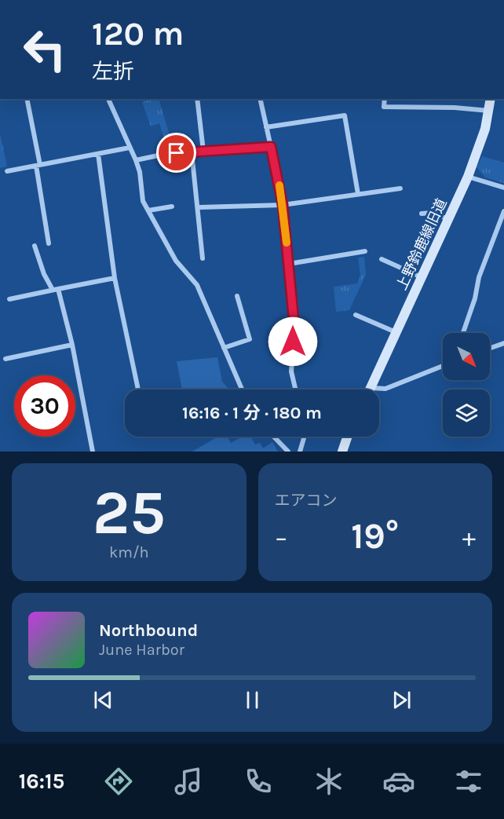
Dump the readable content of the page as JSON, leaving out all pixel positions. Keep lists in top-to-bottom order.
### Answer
{
  "streets": {
    "street": ["上野鈴鹿線旧道"]
  },
  "north": "bottom right",
  "page": {
    "turn": ["120 m", "左折"],
    "limit": "30",
    "trip": "16:16 · 1 分 · 180 m",
    "tile": [
      ["25", "km/h"],
      "エアコン"
    ],
    "heat": ["−", "19°", "+"],
    "song": ["Northbound", "June Harbor"],
    "tabs": "16:15"
  }
}
